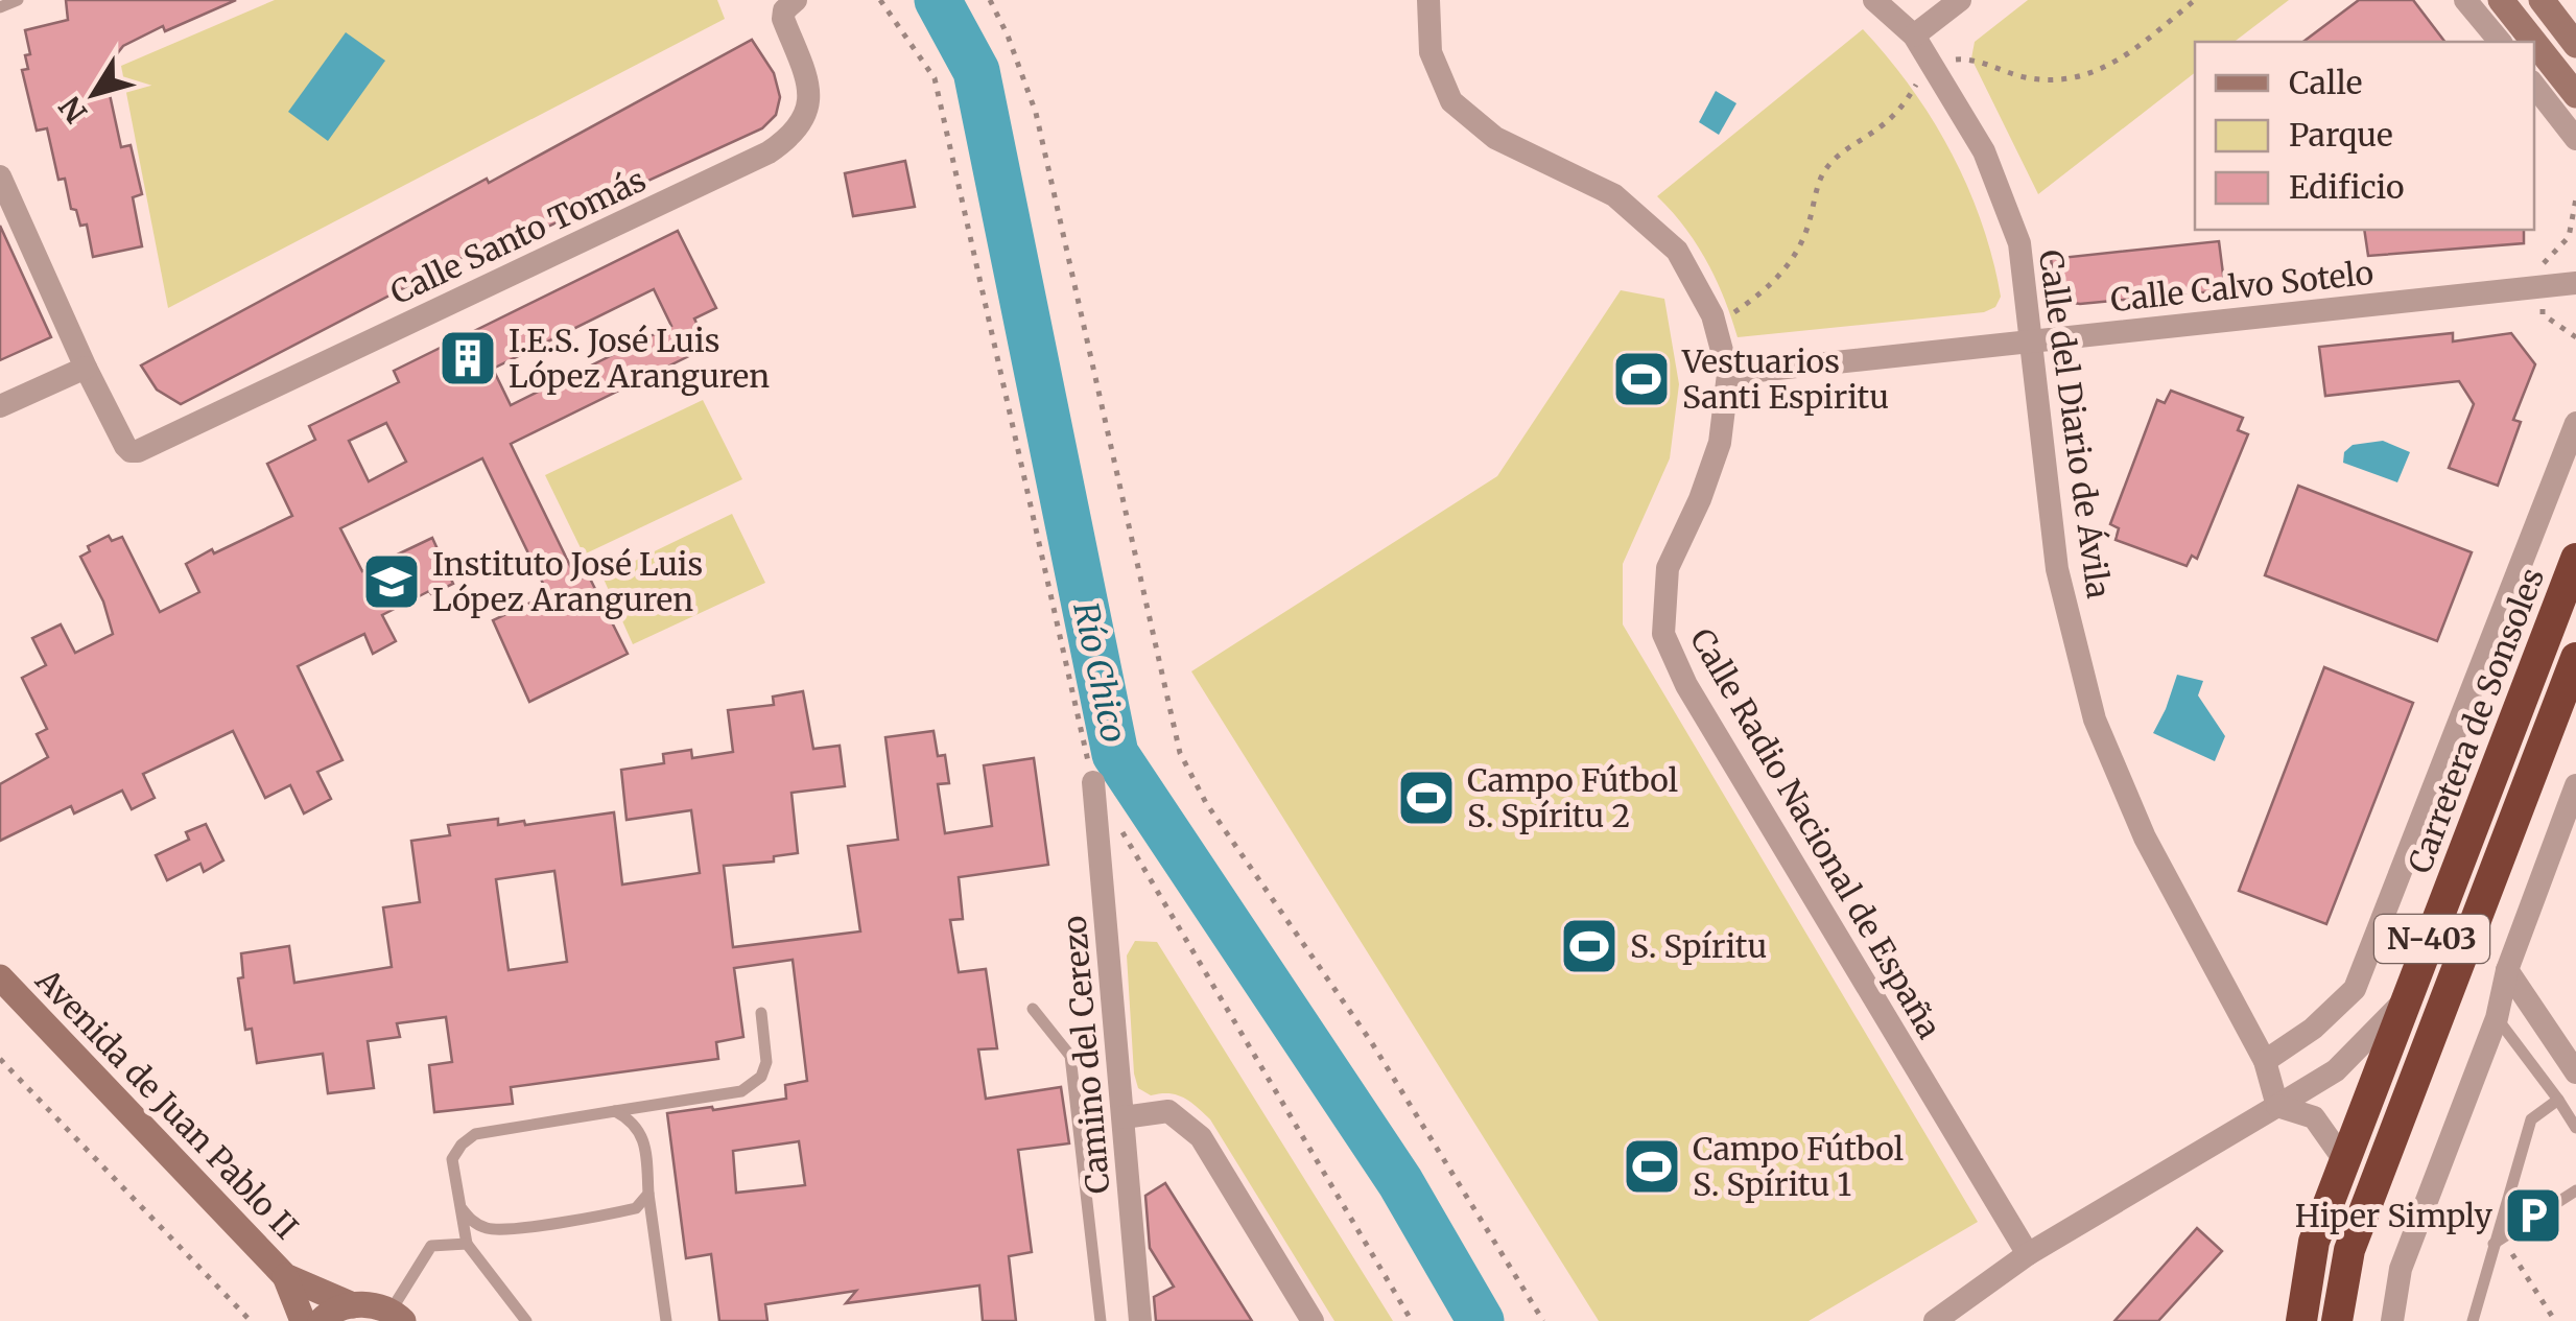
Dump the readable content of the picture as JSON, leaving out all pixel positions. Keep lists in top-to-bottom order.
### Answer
{
  "streets": {
    "highway": ["Carretera de Sonsoles", "N-403"],
    "main road": ["Avenida de Juan Pablo II"],
    "street": [
      "Calle Santo Tomás",
      "Calle Calvo Sotelo",
      "Calle del Diario de Ávila",
      "Calle Radio Nacional de España",
      "Camino del Cerezo"
    ]
  },
  "crossings": [
    ["Calle Calvo Sotelo", "Calle del Diario de Ávila"],
    ["Calle Calvo Sotelo", "Calle Radio Nacional de España"],
    ["Calle del Diario de Ávila", "Carretera de Sonsoles"]
  ],
  "water": ["Río Chico"],
  "places": {
    "building": ["I.E.S. José Luis López Aranguren"],
    "sports": [
      "Vestuarios Santi Espiritu",
      "Campo Fútbol S. Spíritu 2",
      "S. Spíritu",
      "Campo Fútbol S. Spíritu 1"
    ],
    "school or university": ["Instituto José Luis López Aranguren"],
    "parking": ["Hiper Simply"]
  },
  "legend": ["Calle", "Parque", "Edificio"],
  "north": "bottom left"
}
